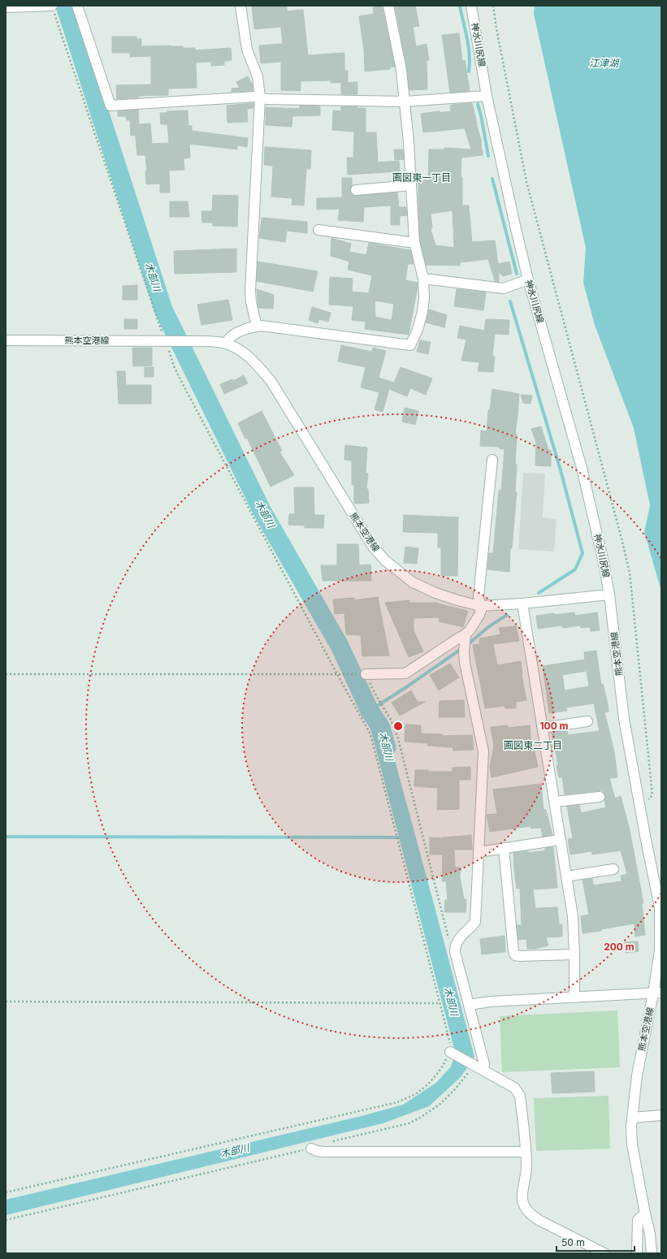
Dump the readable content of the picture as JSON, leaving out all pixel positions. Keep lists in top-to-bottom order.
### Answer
{
  "streets": {
    "street": ["神水川尻線", "熊本空港線"]
  },
  "crossings": [
    ["神水川尻線", "熊本空港線"]
  ],
  "districts": ["画図東一丁目", "画図東二丁目"],
  "water": ["江津湖", "木部川"],
  "scale_bar": "50 m",
  "rings": ["100 m", "200 m"]
}
